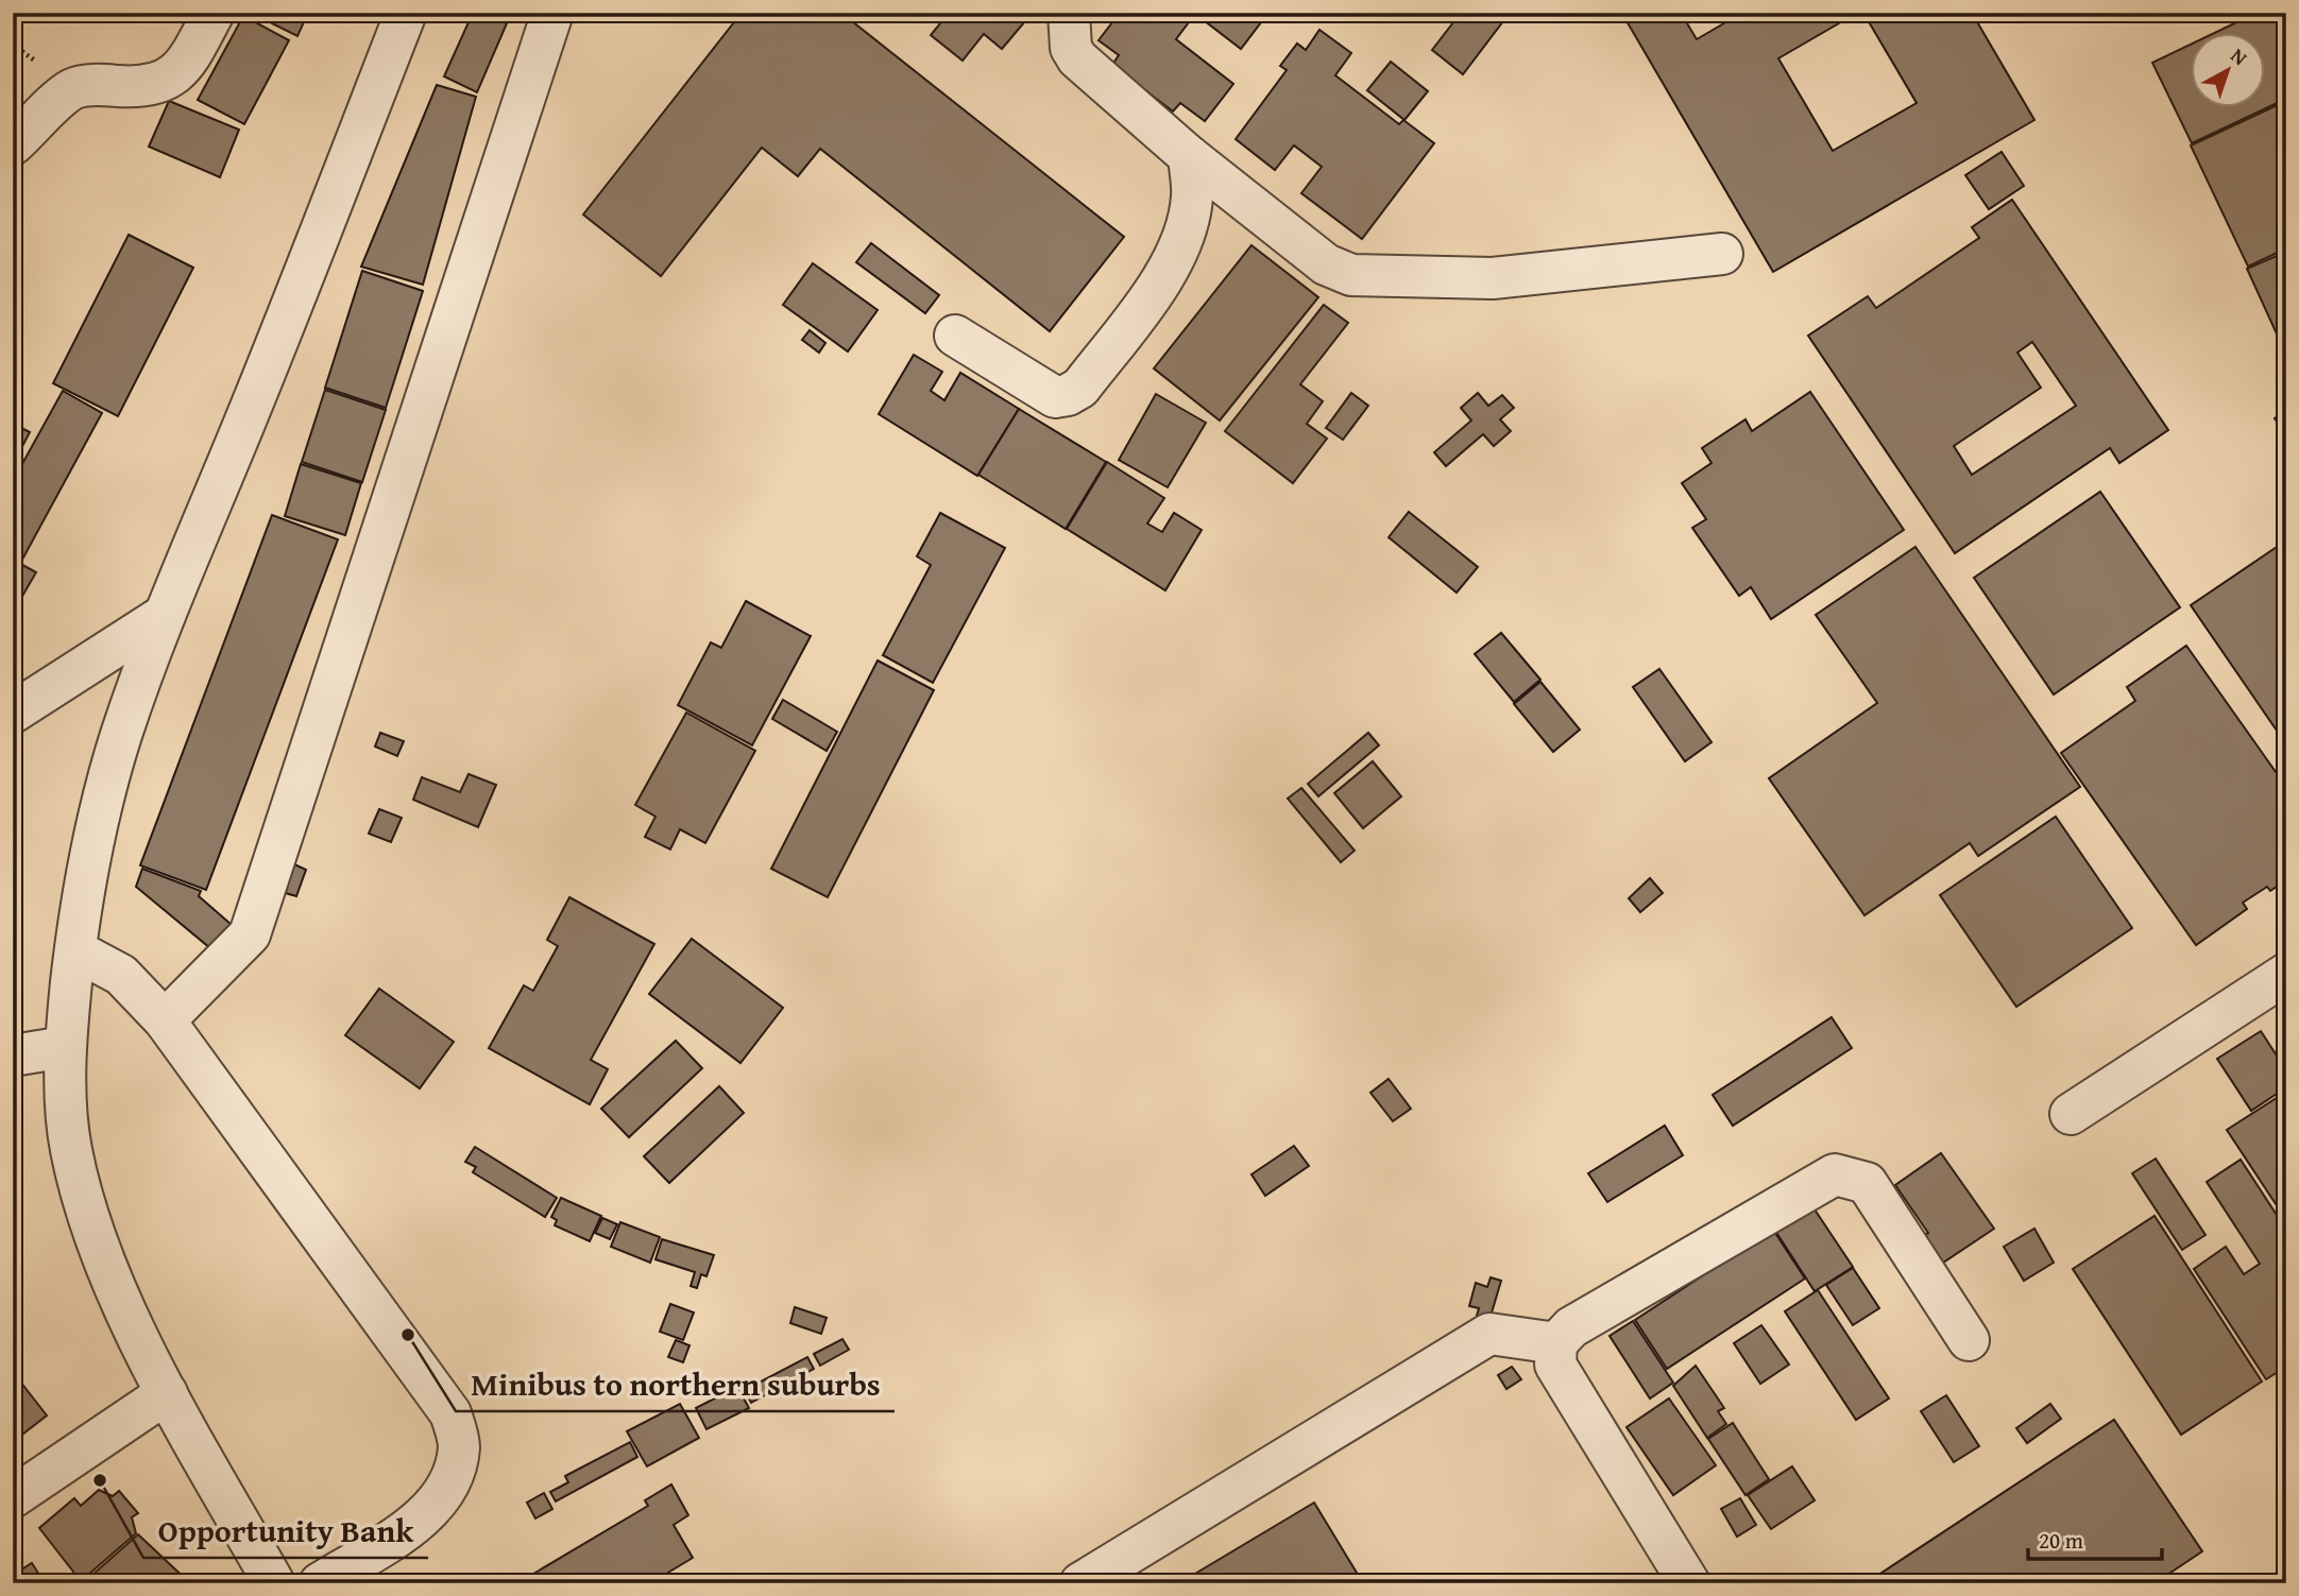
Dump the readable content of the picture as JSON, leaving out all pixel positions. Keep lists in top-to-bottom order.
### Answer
{
  "places": ["Minibus to northern suburbs", "Opportunity Bank"],
  "scale_bar": "20 m",
  "north": "top right"
}
